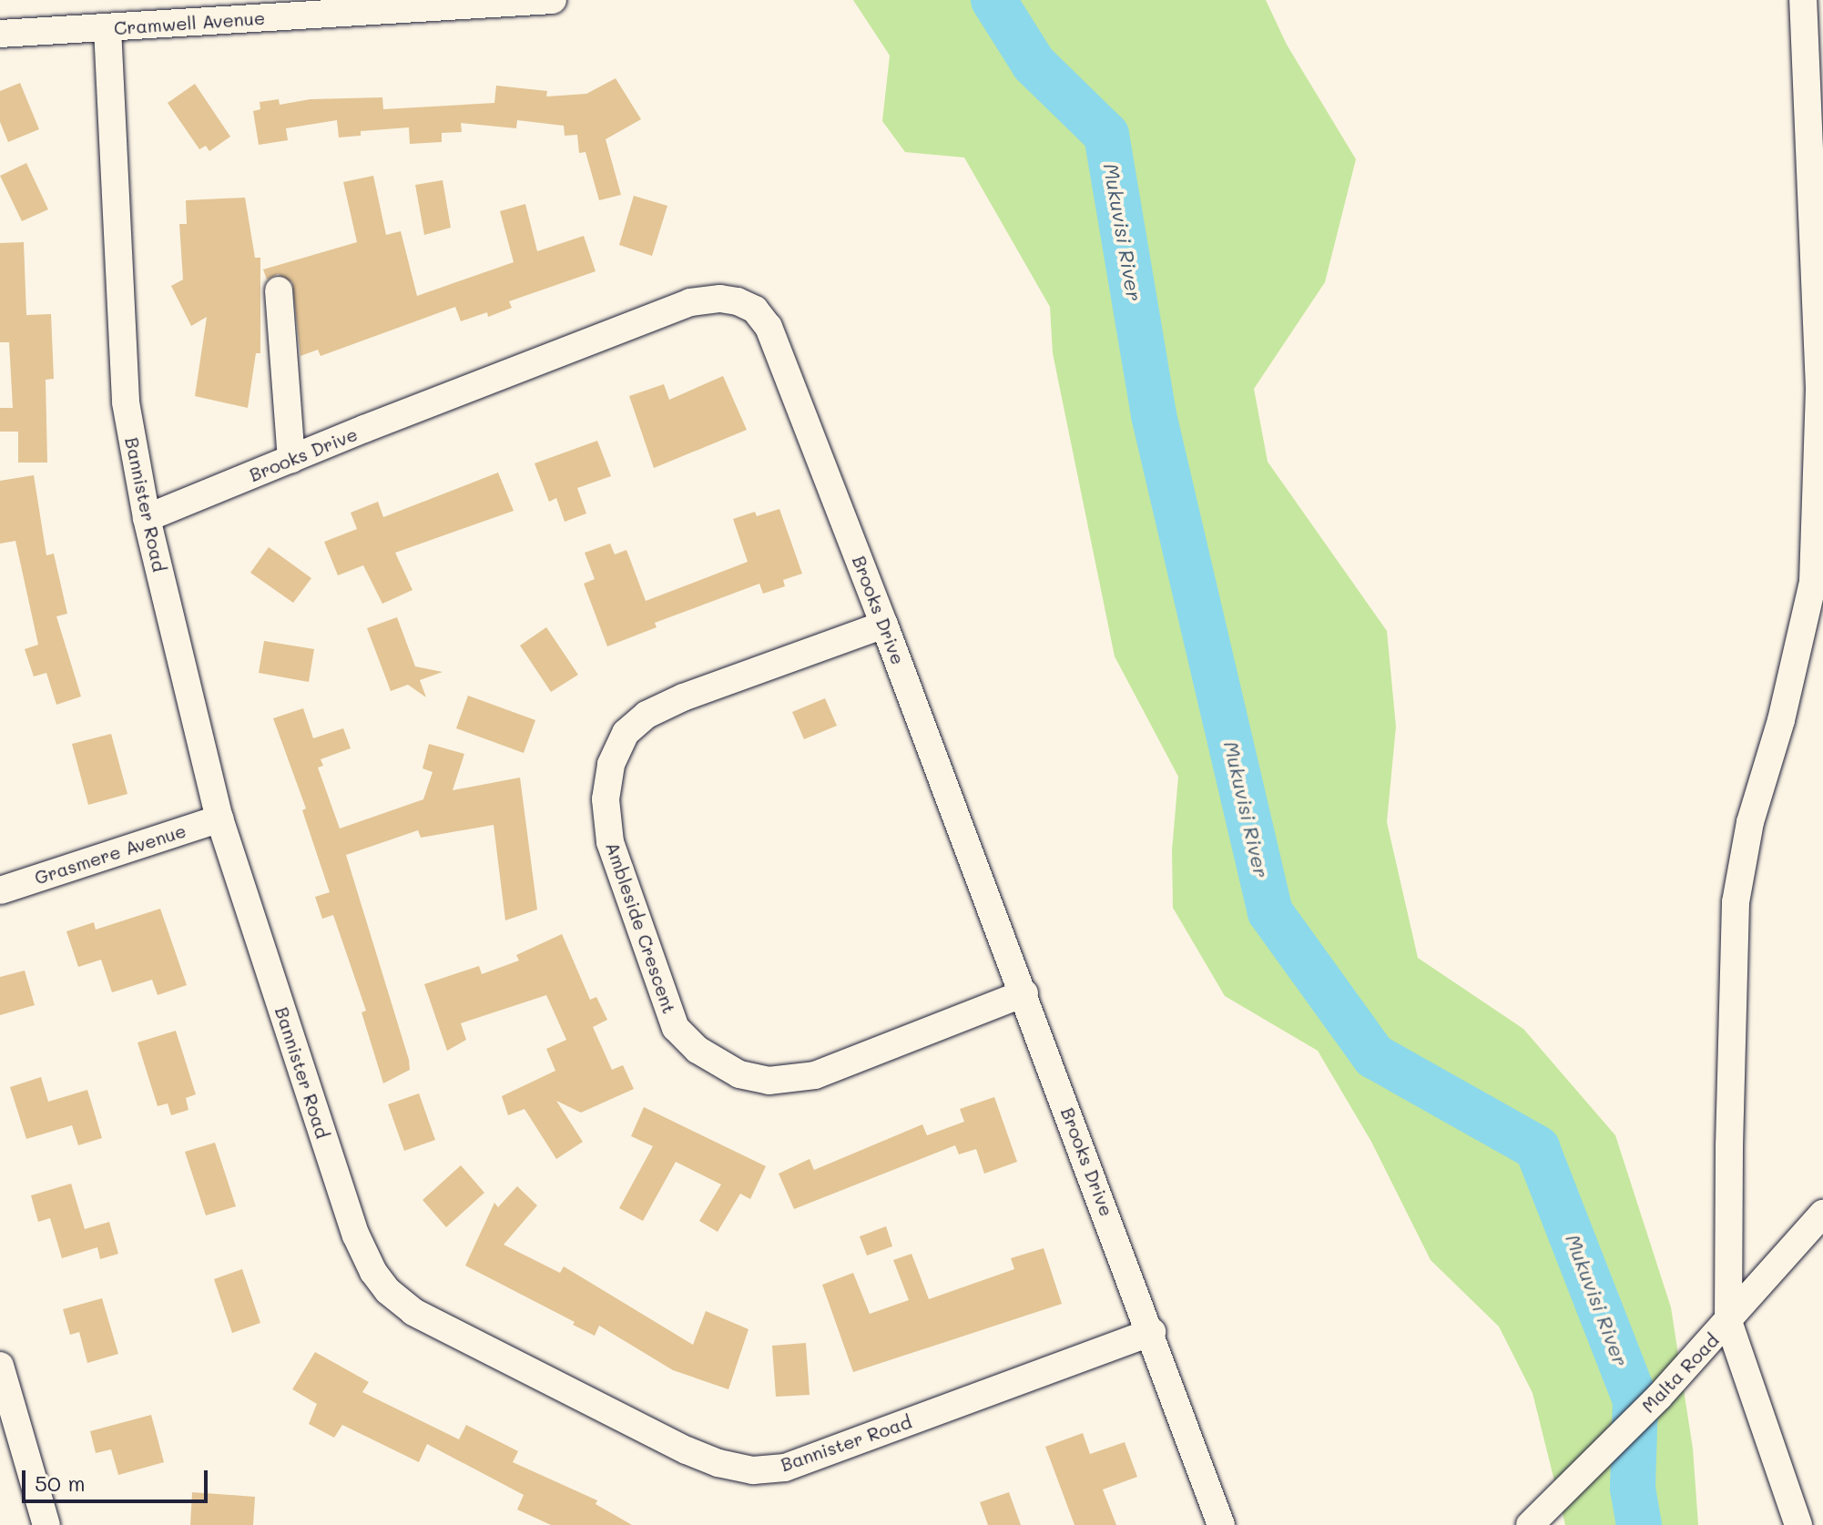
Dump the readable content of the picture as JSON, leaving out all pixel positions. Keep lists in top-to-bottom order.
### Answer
{
  "streets": {
    "street": [
      "Cramwell Avenue",
      "Brooks Drive",
      "Bannister Road",
      "Grasmere Avenue",
      "Ambleside Crescent",
      "Malta Road"
    ]
  },
  "crossings": [
    ["Cramwell Avenue", "Bannister Road"],
    ["Brooks Drive", "Bannister Road"],
    ["Brooks Drive", "Ambleside Crescent"],
    ["Bannister Road", "Grasmere Avenue"]
  ],
  "water": ["Mukuvisi River"],
  "scale_bar": "50 m"
}
